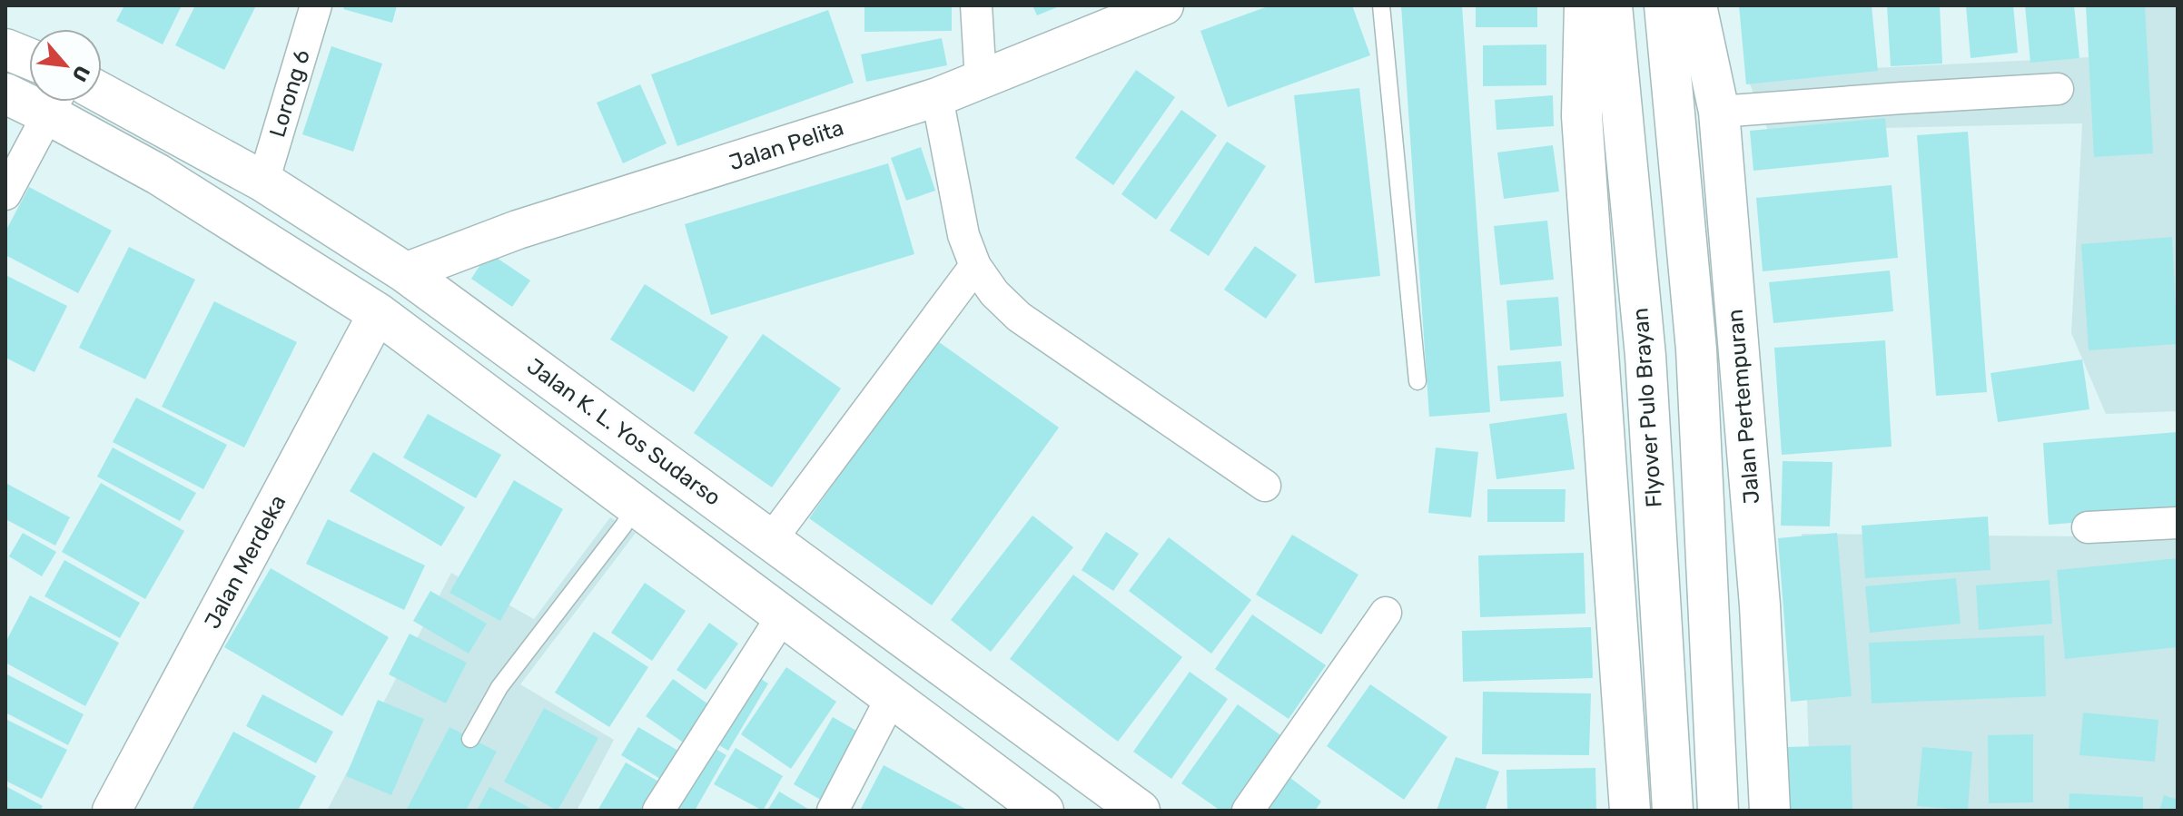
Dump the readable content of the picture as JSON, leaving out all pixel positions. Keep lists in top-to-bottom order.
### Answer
{
  "streets": {
    "main road": ["Jalan Pertempuran", "Flyover Pulo Brayan", "Jalan K. L. Yos Sudarso"],
    "street": ["Lorong 6", "Jalan Pelita", "Jalan Merdeka"]
  },
  "crossings": [
    ["Lorong 6", "Jalan K. L. Yos Sudarso"],
    ["Jalan Pelita", "Jalan K. L. Yos Sudarso"]
  ],
  "north": "bottom right"
}
